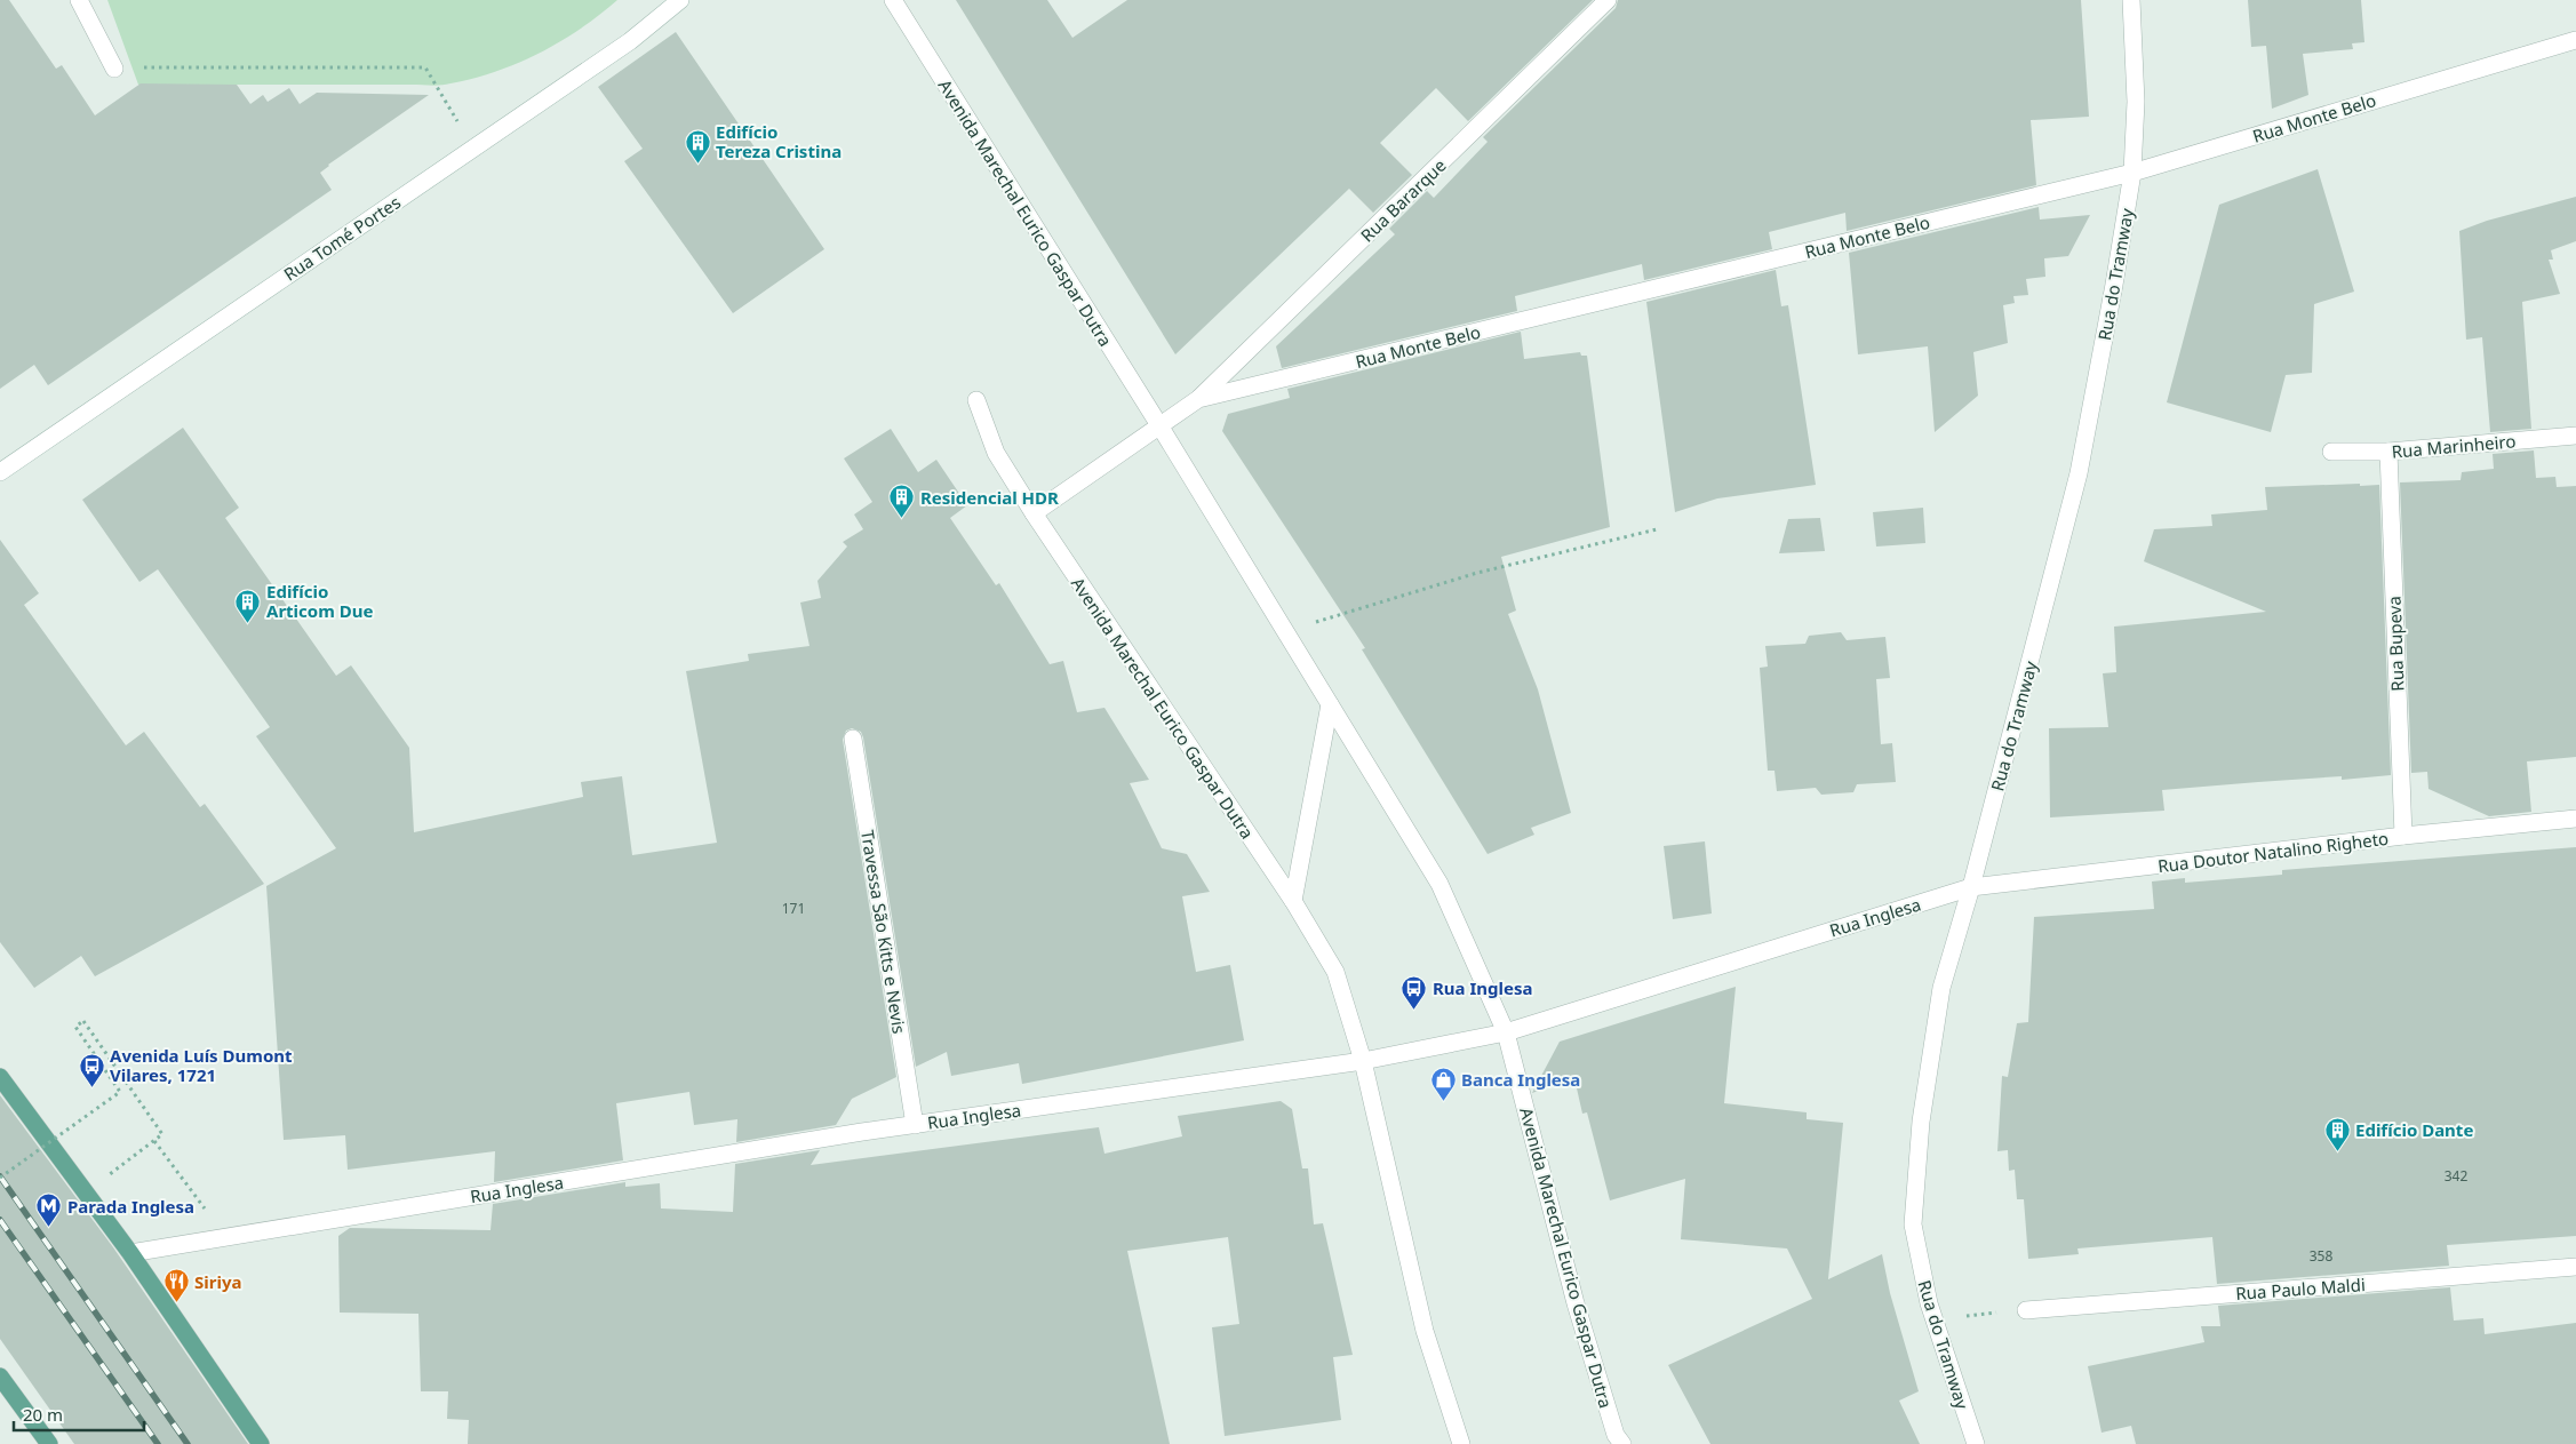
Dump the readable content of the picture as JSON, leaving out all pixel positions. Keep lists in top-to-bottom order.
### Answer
{
  "streets": {
    "street": [
      "Rua Monte Belo",
      "Rua Bararque",
      "Avenida Marechal Eurico Gaspar Dutra",
      "Rua Tomé Portes",
      "Rua do Tramway",
      "Rua Marinheiro",
      "Rua Bupeva",
      "Rua Doutor Natalino Righeto",
      "Rua Inglesa",
      "Travessa São Kitts e Nevis",
      "Rua Paulo Maldi"
    ]
  },
  "crossings": [
    ["Rua Monte Belo", "Rua Bararque"],
    ["Rua Monte Belo", "Avenida Marechal Eurico Gaspar Dutra"],
    ["Rua Monte Belo", "Rua do Tramway"],
    ["Avenida Marechal Eurico Gaspar Dutra", "Rua Inglesa"],
    ["Rua do Tramway", "Rua Doutor Natalino Righeto"],
    ["Rua do Tramway", "Rua Inglesa"],
    ["Rua Marinheiro", "Rua Bupeva"],
    ["Rua Bupeva", "Rua Doutor Natalino Righeto"],
    ["Rua Doutor Natalino Righeto", "Rua Inglesa"],
    ["Rua Inglesa", "Travessa São Kitts e Nevis"]
  ],
  "places": {
    "building": [
      "Edifício Tereza Cristina",
      "Residencial HDR",
      "Edifício Articom Due",
      "Edifício Dante"
    ],
    "bus stop": ["Rua Inglesa", "Avenida Luís Dumont Vilares, 1721"],
    "shop": ["Banca Inglesa"],
    "metro station": ["Parada Inglesa"],
    "restaurant": ["Siriya"]
  },
  "house_numbers": ["171", "342", "358"],
  "scale_bar": "20 m"
}
